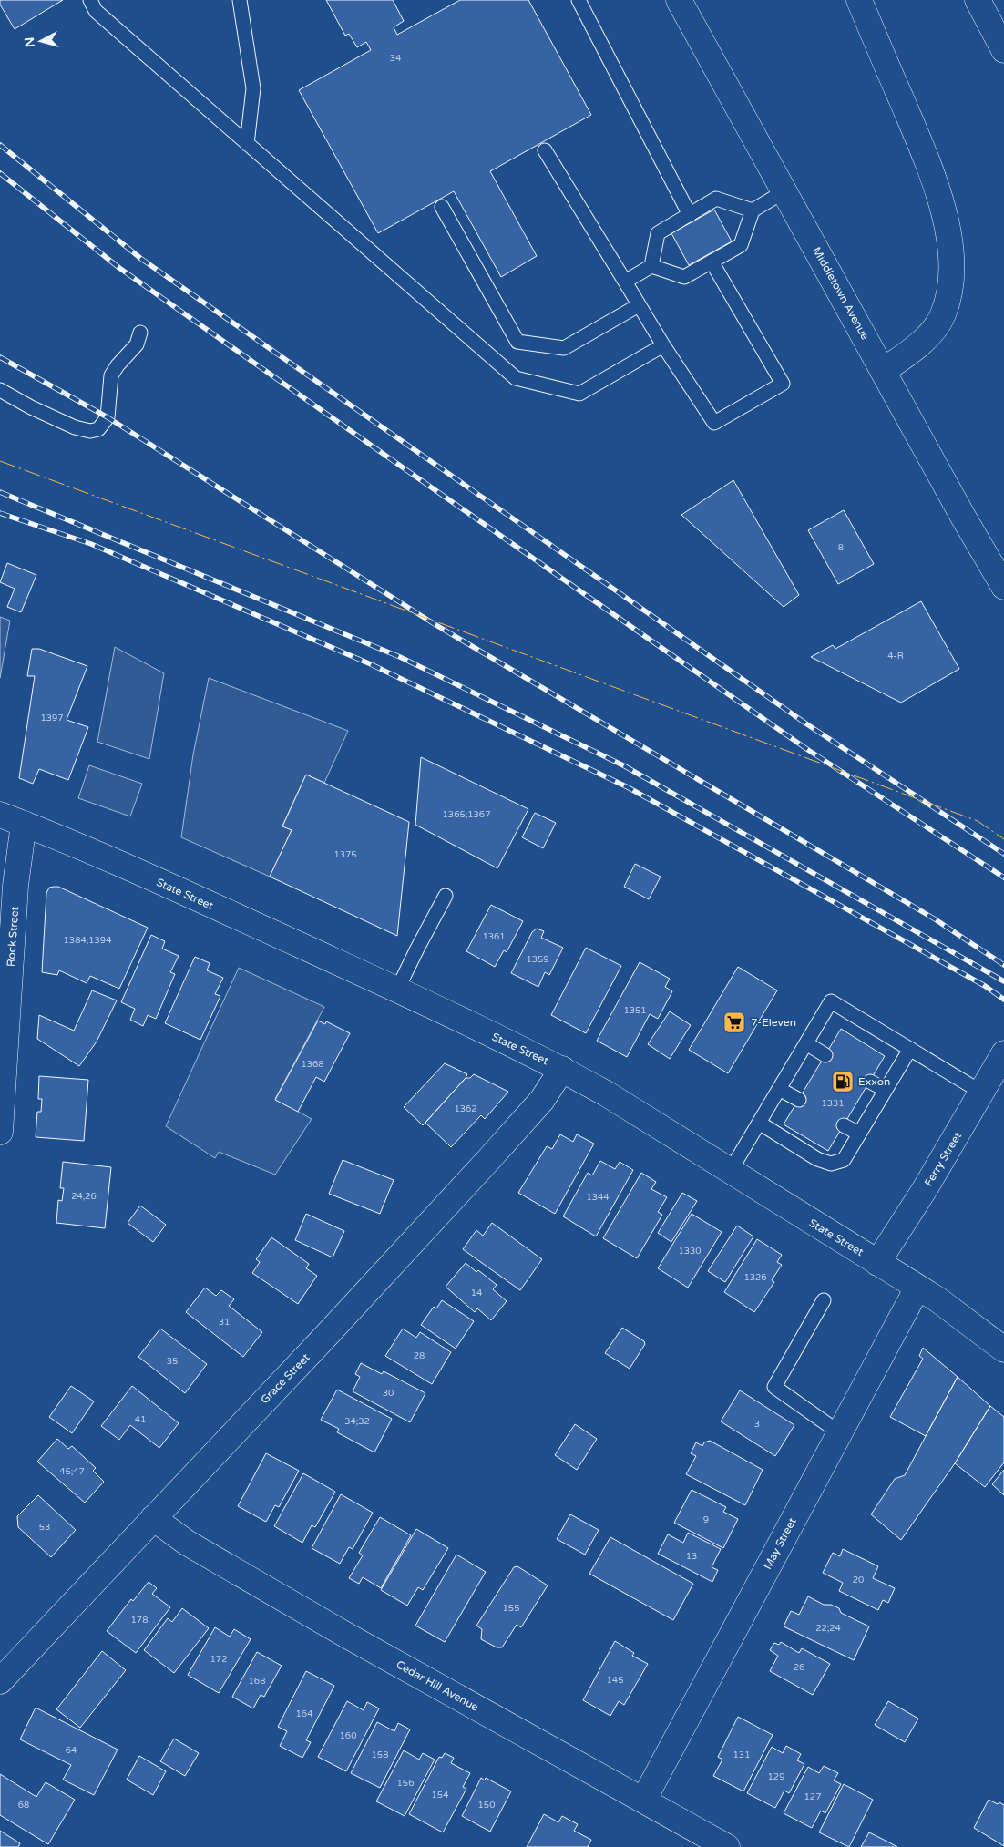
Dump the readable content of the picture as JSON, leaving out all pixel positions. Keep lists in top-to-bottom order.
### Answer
{
  "streets": {
    "main road": [
      "Middletown Avenue",
      "State Street",
      "Rock Street",
      "Ferry Street",
      "Grace Street",
      "May Street",
      "Cedar Hill Avenue"
    ]
  },
  "crossings": [
    ["State Street", "Rock Street"],
    ["State Street", "Ferry Street"],
    ["State Street", "Grace Street"],
    ["State Street", "May Street"],
    ["Grace Street", "Cedar Hill Avenue"],
    ["May Street", "Cedar Hill Avenue"]
  ],
  "places": {
    "supermarket": ["7-Eleven"],
    "fuel station": ["Exxon"]
  },
  "house_numbers": [
    "34",
    "8",
    "4-R",
    "1397",
    "1365;1367",
    "1375",
    "1361",
    "1384;1394",
    "1359",
    "1351",
    "1368",
    "1331",
    "1362",
    "24;26",
    "1344",
    "1330",
    "1326",
    "14",
    "31",
    "28",
    "35",
    "30",
    "41",
    "34;32",
    "3",
    "45;47",
    "9",
    "53",
    "13",
    "20",
    "155",
    "178",
    "22;24",
    "172",
    "26",
    "145",
    "168",
    "164",
    "160",
    "64",
    "158",
    "131",
    "129",
    "156",
    "154",
    "127",
    "68",
    "150"
  ],
  "north": "left"
}
